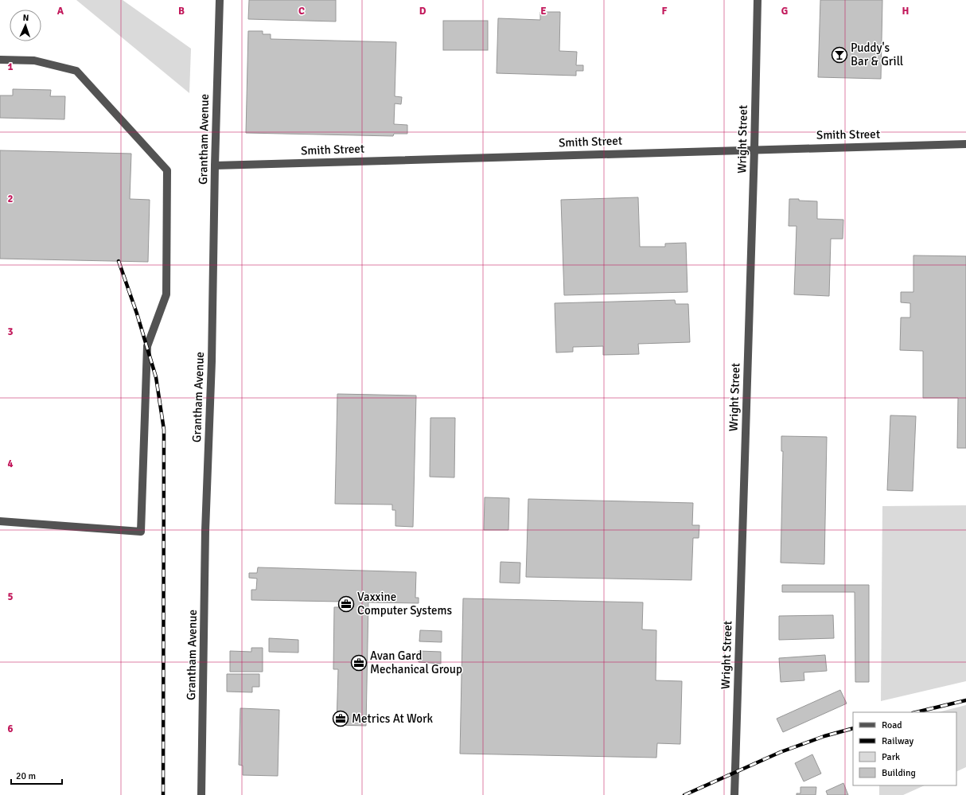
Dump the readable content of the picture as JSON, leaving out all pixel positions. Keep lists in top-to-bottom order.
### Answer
{
  "streets": {
    "street": ["Smith Street", "Grantham Avenue", "Wright Street"]
  },
  "crossings": [
    ["Smith Street", "Grantham Avenue"],
    ["Smith Street", "Wright Street"]
  ],
  "places": {
    "bar": ["Puddy's Bar & Grill"],
    "office": ["Vaxxine Computer Systems", "Avan Gard Mechanical Group", "Metrics At Work"]
  },
  "legend": [
    "Road",
    "Railway",
    "Park",
    "Building"
  ],
  "scale_bar": "20 m",
  "north": "top",
  "grid": {
    "columns": [
      "A",
      "B",
      "C",
      "D",
      "E",
      "F",
      "G",
      "H"
    ],
    "rows": [
      "1",
      "2",
      "3",
      "4",
      "5",
      "6"
    ]
  }
}
